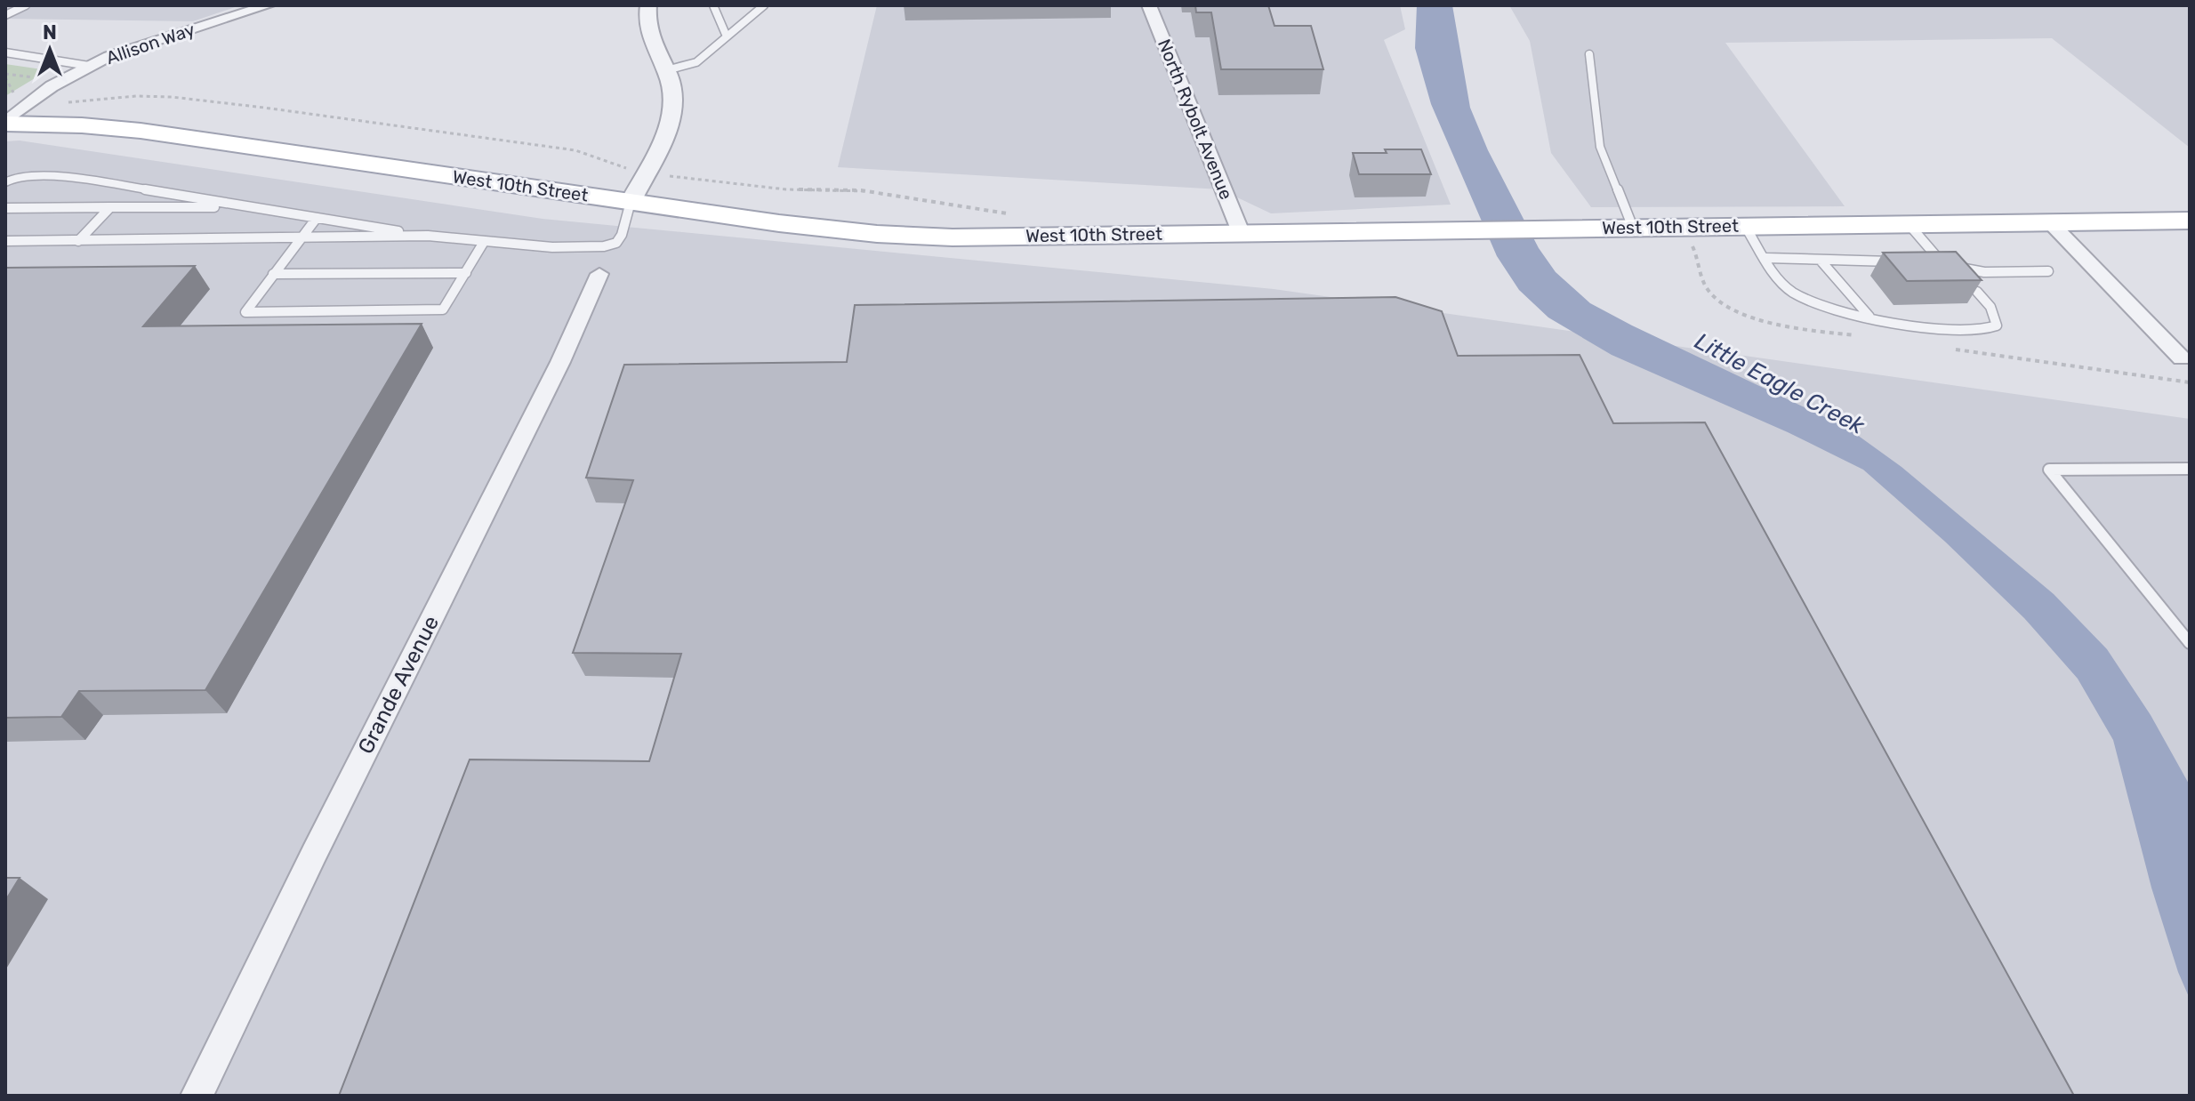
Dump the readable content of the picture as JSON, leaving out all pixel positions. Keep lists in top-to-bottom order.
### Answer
{
  "streets": {
    "main road": ["West 10th Street"],
    "street": ["Allison Way", "North Rybolt Avenue", "Grande Avenue"]
  },
  "crossings": [
    ["Allison Way", "West 10th Street"],
    ["North Rybolt Avenue", "West 10th Street"]
  ],
  "water": ["Little Eagle Creek"],
  "north": "top"
}
